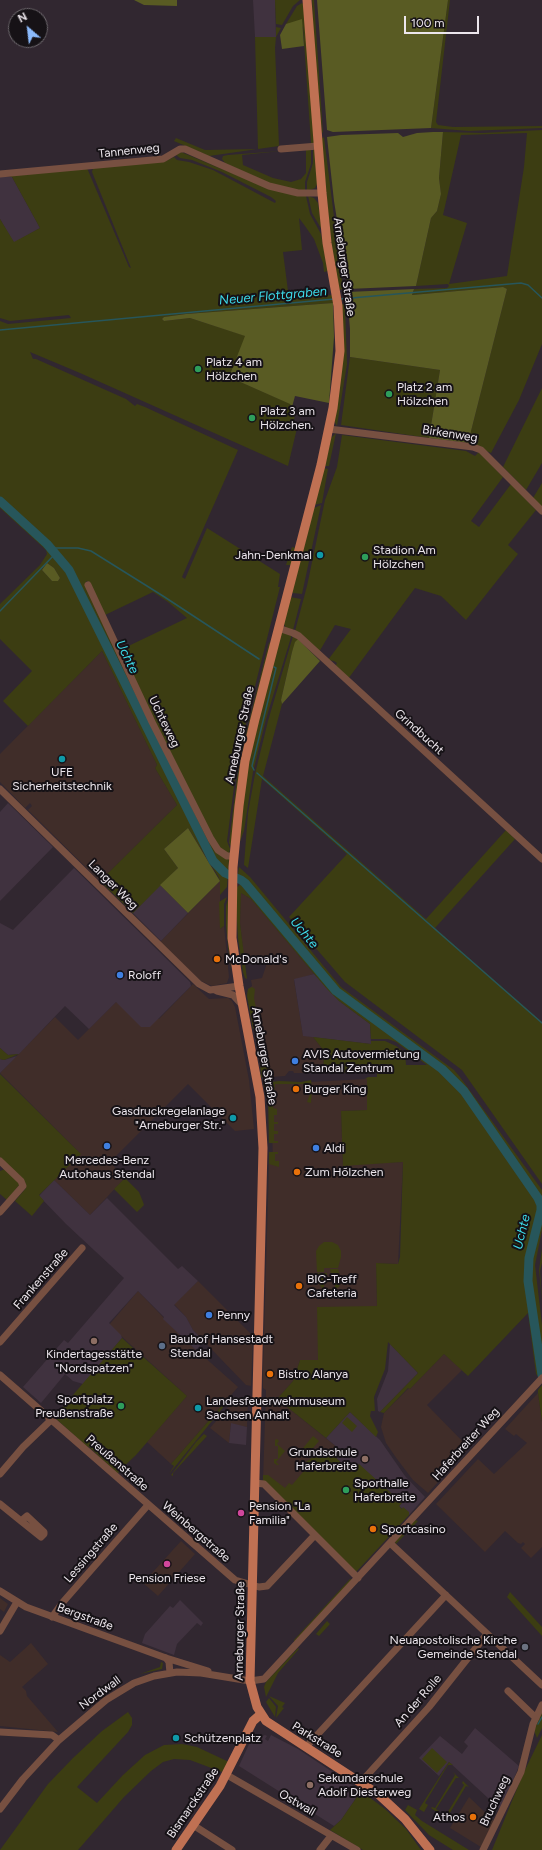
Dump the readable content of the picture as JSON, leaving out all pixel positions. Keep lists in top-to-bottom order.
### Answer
{
  "streets": {
    "main road": ["Arneburger Straße", "Parkstraße", "Bismarckstraße"],
    "street": [
      "Tannenweg",
      "Birkenweg",
      "Uchteweg",
      "Grindbucht",
      "Langer Weg",
      "Frankenstraße",
      "Haferbreiter Weg",
      "Preußenstraße",
      "Weinbergstraße",
      "Lessingstraße",
      "Bergstraße",
      "Nordwall",
      "An der Rolle",
      "Bruchweg",
      "Ostwall"
    ]
  },
  "crossings": [
    ["Tannenweg", "Arneburger Straße"],
    ["Arneburger Straße", "Birkenweg"],
    ["Arneburger Straße", "Uchteweg"],
    ["Arneburger Straße", "Grindbucht"],
    ["Arneburger Straße", "Langer Weg"],
    ["Arneburger Straße", "Haferbreiter Weg"],
    ["Arneburger Straße", "Weinbergstraße"],
    ["Arneburger Straße", "Nordwall"],
    ["Arneburger Straße", "Parkstraße"],
    ["Haferbreiter Weg", "Nordwall"],
    ["Preußenstraße", "Weinbergstraße"],
    ["Preußenstraße", "Lessingstraße"],
    ["Weinbergstraße", "Lessingstraße"],
    ["Lessingstraße", "Bergstraße"],
    ["Bergstraße", "Nordwall"],
    ["An der Rolle", "Parkstraße"],
    ["Bismarckstraße", "Ostwall"]
  ],
  "water": ["Neuer Flottgraben", "Uchte"],
  "places": [
    "Platz 4 am Hölzchen",
    "Platz 2 am Hölzchen",
    "Platz 3 am Hölzchen.",
    "Jahn-Denkmal",
    "Stadion Am Hölzchen",
    "UFE Sicherheitstechnik",
    "McDonald's",
    "Roloff",
    "AVIS Autovermietung Standal Zentrum",
    "Burger King",
    "Gasdruckregelanlage \"Arneburger Str.\"",
    "Mercedes-Benz Autohaus Stendal",
    "Aldi",
    "Zum Hõlzchen",
    "BIC-Treff Cafeteria",
    "Penny",
    "Kindertagesstätte \"Nordspatzen\"",
    "Bauhof Hansestadt Stendal",
    "Bistro Alanya",
    "Sportplatz Preußenstraße",
    "Landesfeuerwehrmuseum Sachsen Anhalt",
    "Grundschule Haferbreite",
    "Sporthalle Haferbreite",
    "Pension \"La Familia\"",
    "Sportcasino",
    "Pension Friese",
    "Neuapostolische Kirche Gemeinde Stendal",
    "Schützenplatz",
    "Sekundarschule Adolf Diesterweg",
    "Athos"
  ],
  "scale_bar": "100 m",
  "north": "top left"
}
